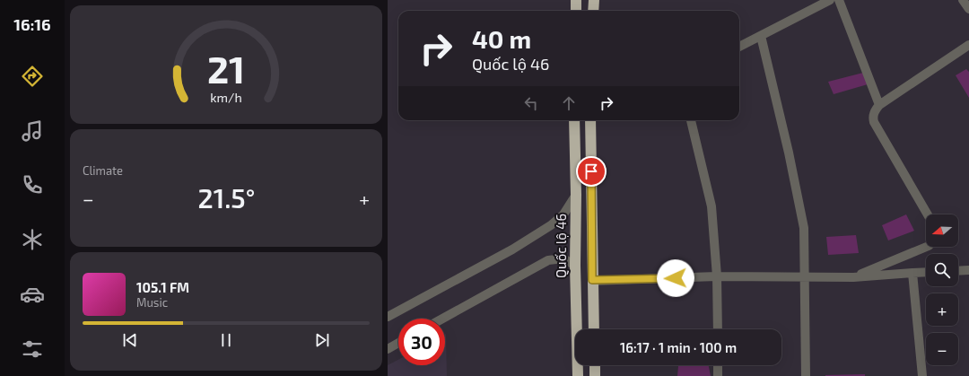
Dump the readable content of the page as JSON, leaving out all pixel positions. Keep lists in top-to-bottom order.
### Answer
{
  "streets": {
    "highway": ["Quốc lộ 46"]
  },
  "north": "left",
  "page": {
    "tabs": "16:16",
    "turn": ["40 m", "Quốc lộ 46"],
    "tile": "Climate",
    "heat": ["−", "21.5°", "+"],
    "map_buttons": ["+", "−"],
    "song": ["105.1 FM", "Music"],
    "limit": "30",
    "trip": "16:17 · 1 min · 100 m",
    "gauge": ["21", "km/h"]
  }
}
